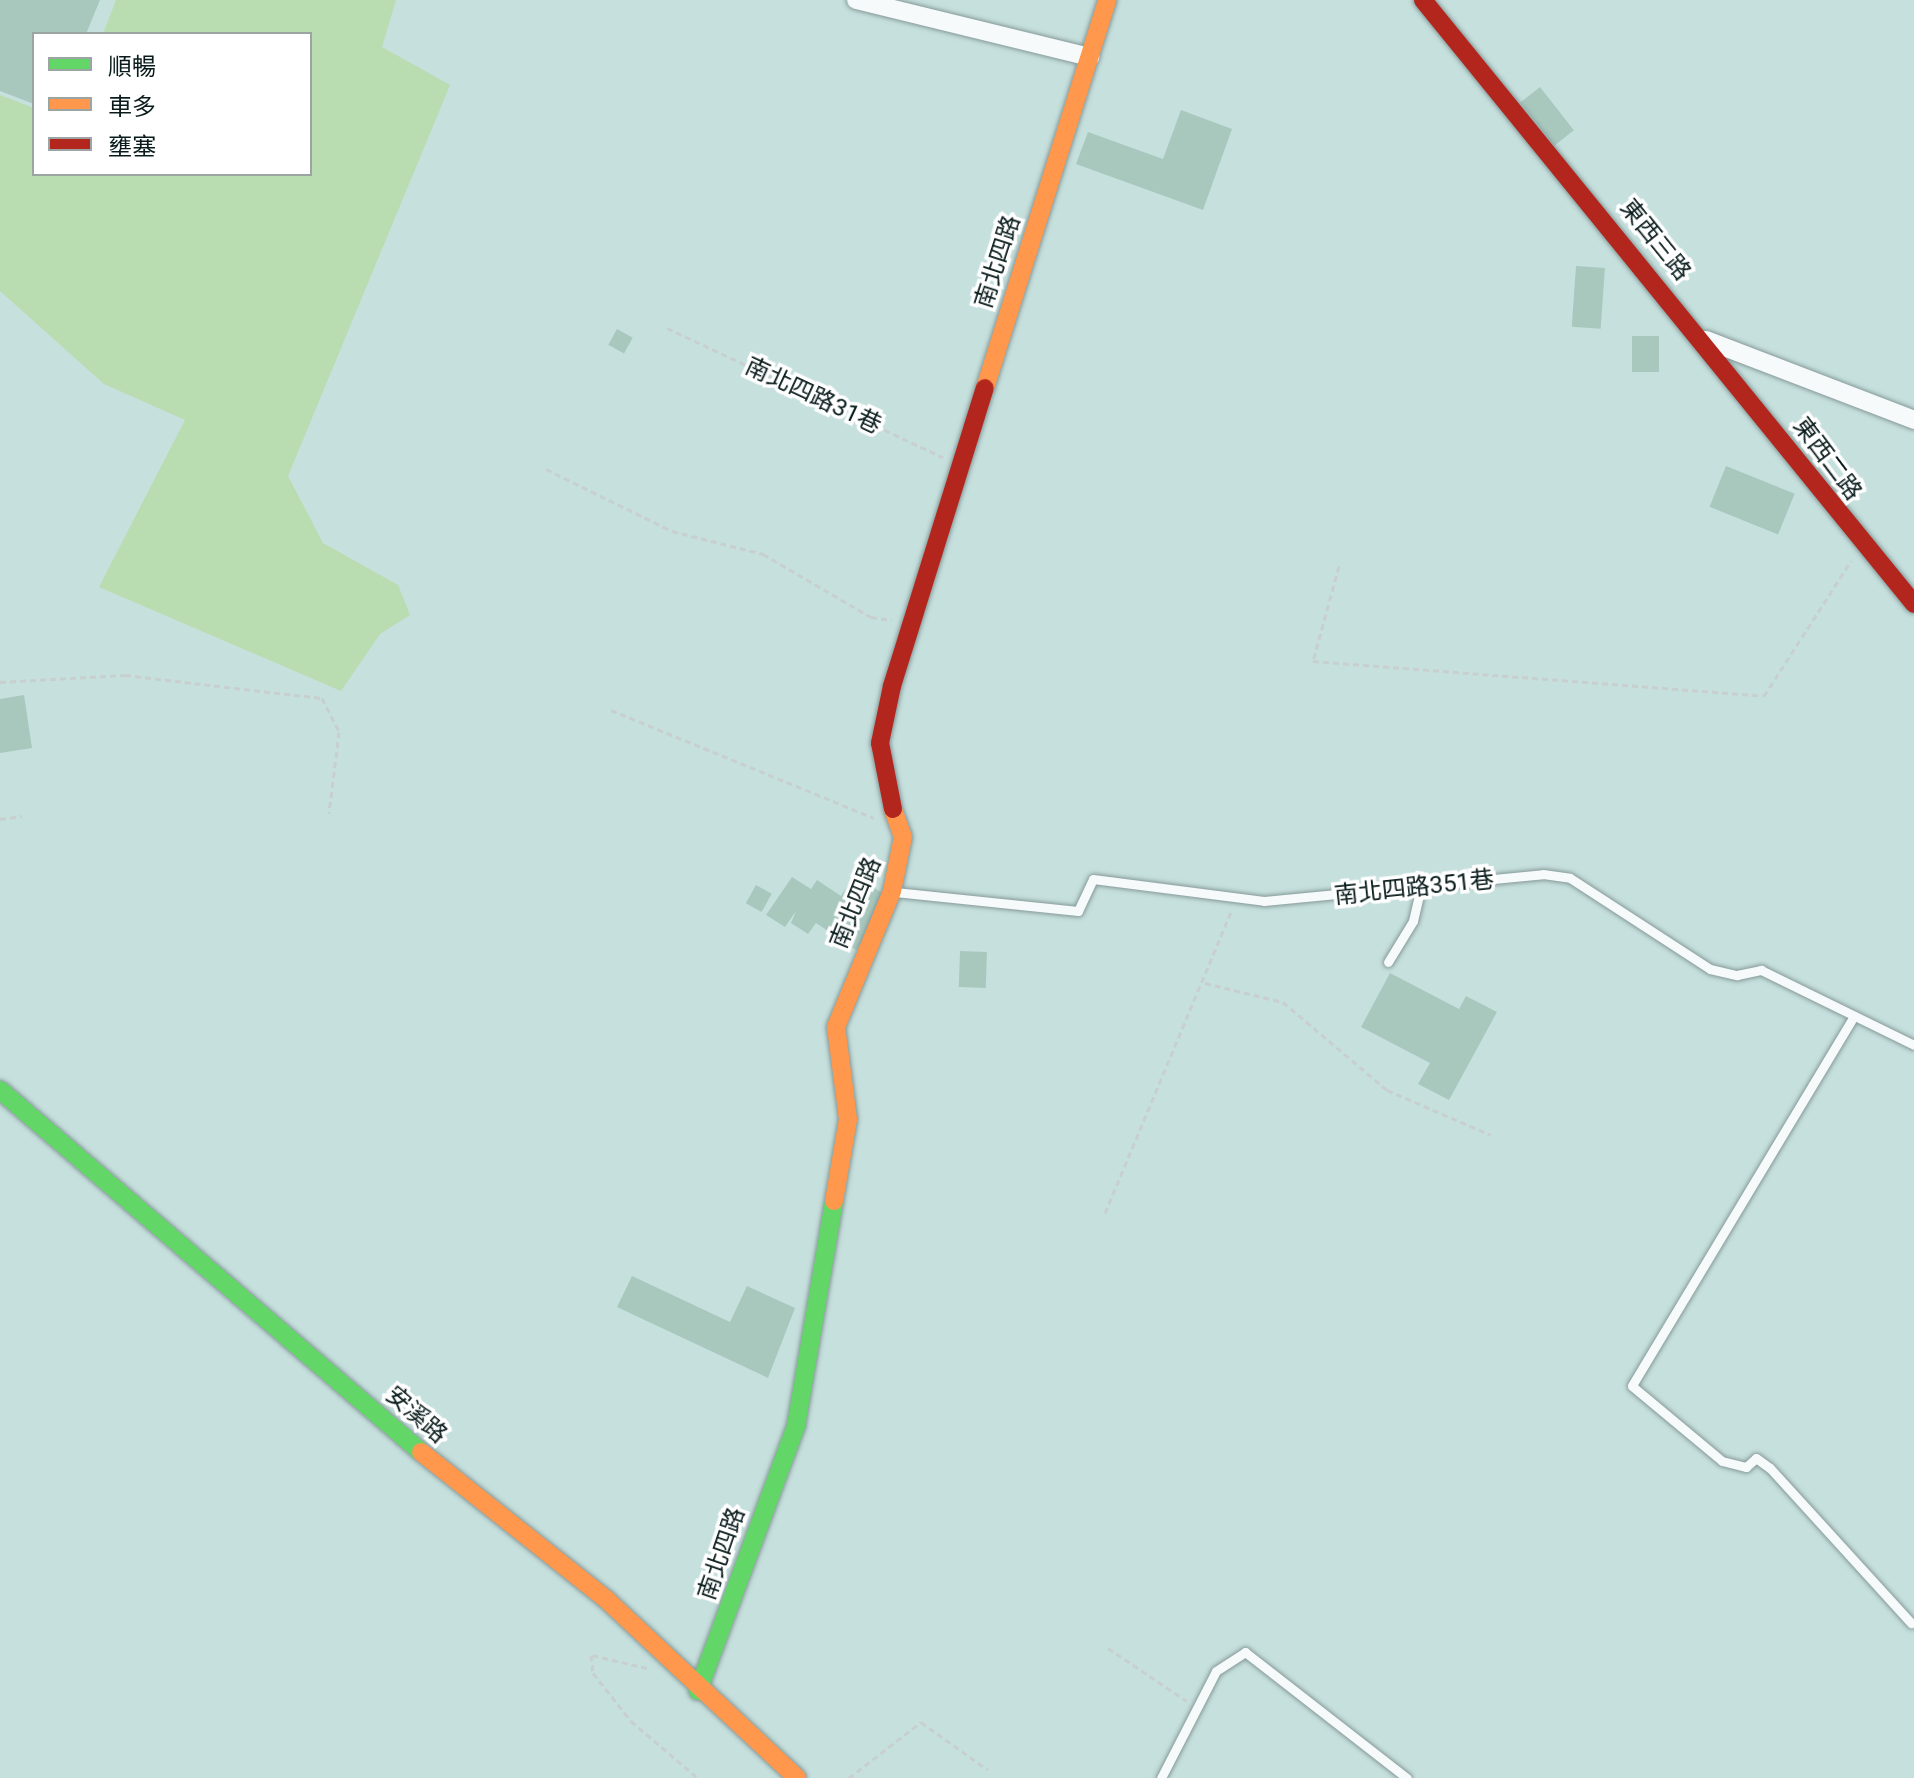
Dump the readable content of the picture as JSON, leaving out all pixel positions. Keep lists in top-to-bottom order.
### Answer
{
  "streets": {
    "street": [
      "東西三路",
      "南北四路",
      "東西二路",
      "安溪路"
    ],
    "lane": ["南北四路351巷"],
    "path": ["南北四路31巷"]
  },
  "crossings": [
    ["東西三路", "東西二路"],
    ["南北四路", "南北四路31巷"],
    ["南北四路", "南北四路351巷"],
    ["南北四路", "安溪路"]
  ],
  "legend": ["順暢", "車多", "壅塞"]
}
